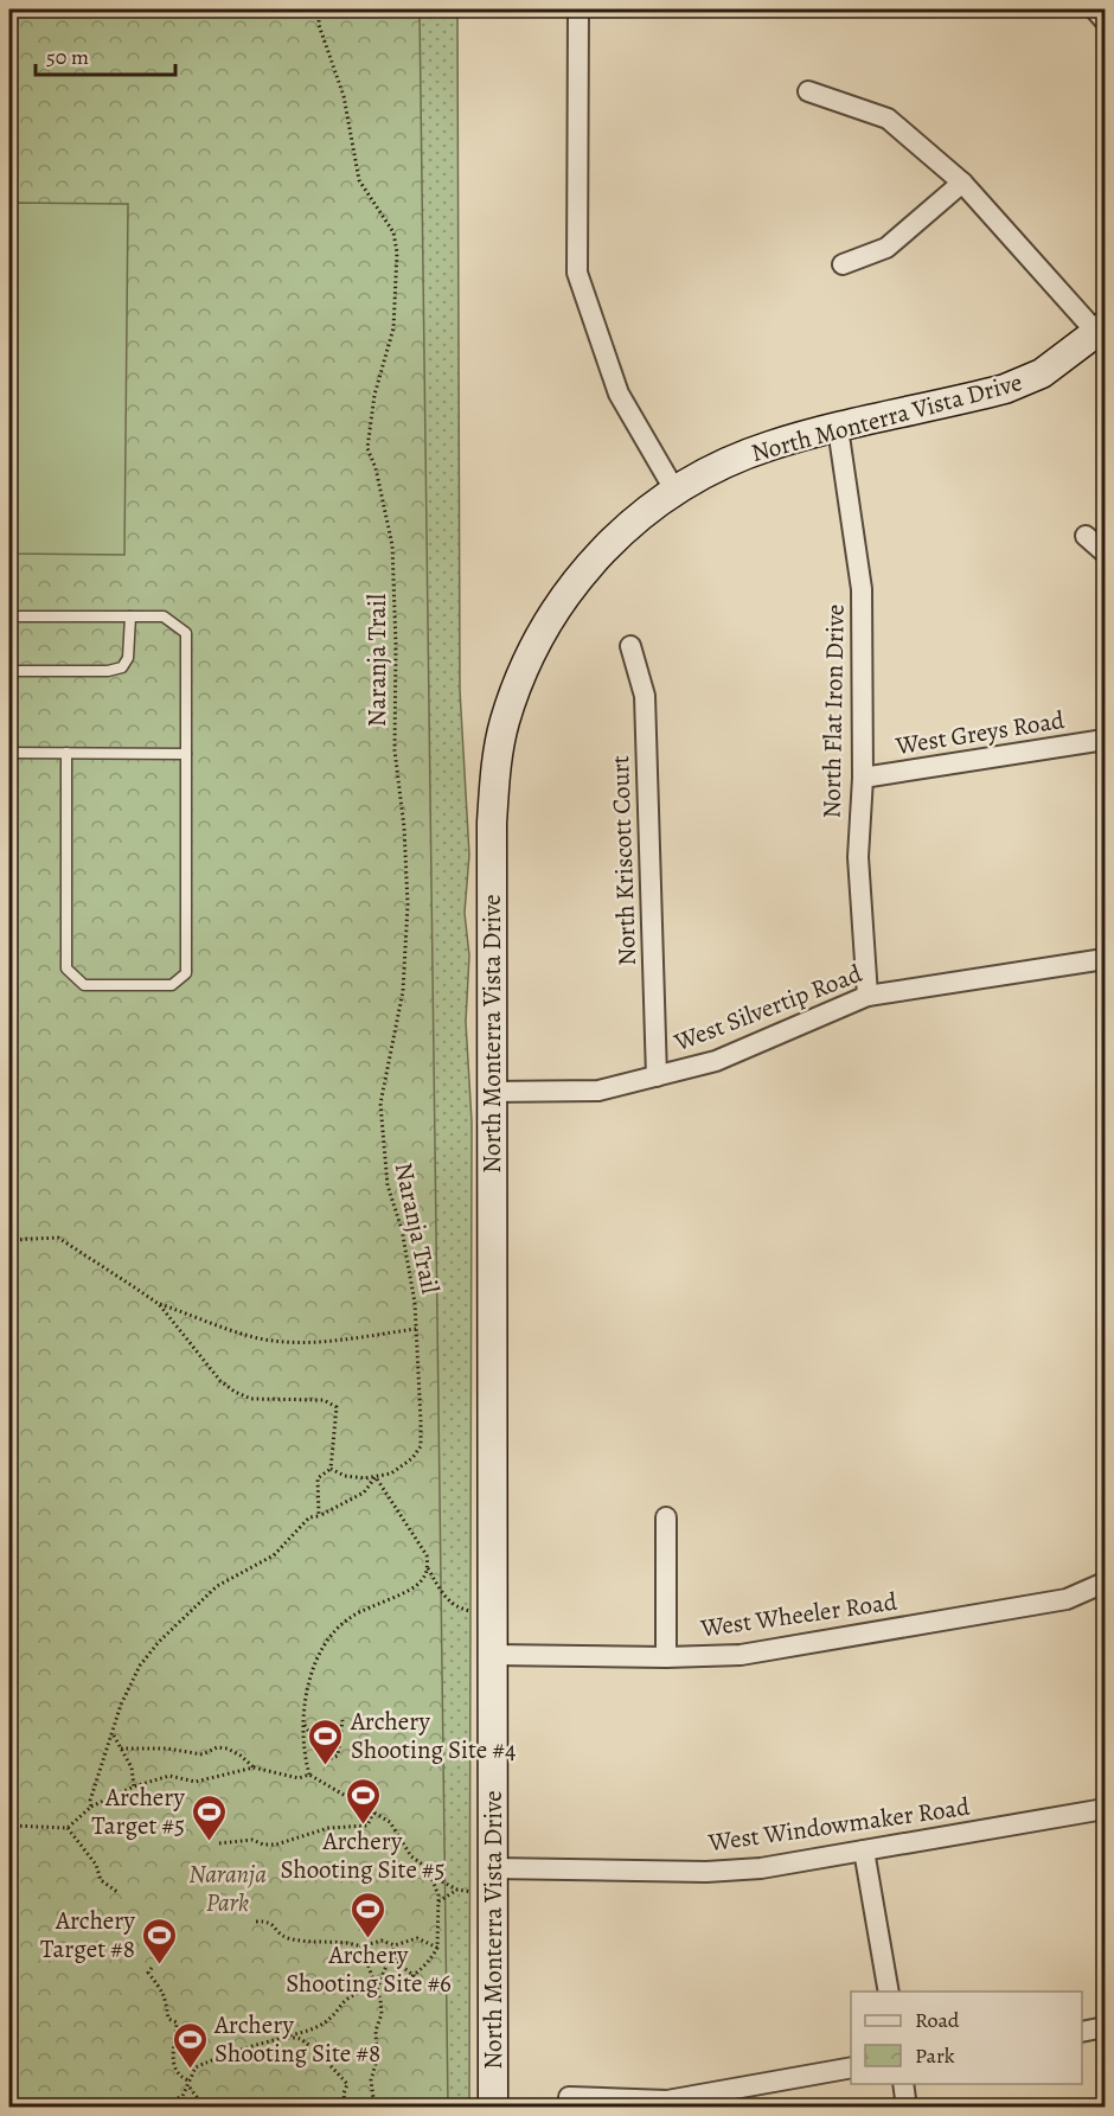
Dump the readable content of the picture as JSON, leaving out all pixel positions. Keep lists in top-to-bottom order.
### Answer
{
  "streets": {
    "street": [
      "North Monterra Vista Drive",
      "North Flat Iron Drive",
      "West Greys Road",
      "North Kriscott Court",
      "West Silvertip Road",
      "West Wheeler Road",
      "West Windowmaker Road"
    ],
    "path": ["Naranja Trail"]
  },
  "crossings": [
    ["North Monterra Vista Drive", "North Flat Iron Drive"],
    ["North Monterra Vista Drive", "West Silvertip Road"],
    ["North Monterra Vista Drive", "West Wheeler Road"],
    ["North Monterra Vista Drive", "West Windowmaker Road"],
    ["North Flat Iron Drive", "West Greys Road"],
    ["North Flat Iron Drive", "West Silvertip Road"],
    ["North Kriscott Court", "West Silvertip Road"]
  ],
  "parks": ["Naranja Park"],
  "places": {
    "sports": [
      "Archery Shooting Site #4",
      "Archery Shooting Site #5",
      "Archery Target #5",
      "Archery Shooting Site #6",
      "Archery Target #8",
      "Archery Shooting Site #8"
    ]
  },
  "legend": ["Road", "Park"],
  "scale_bar": "50 m"
}
